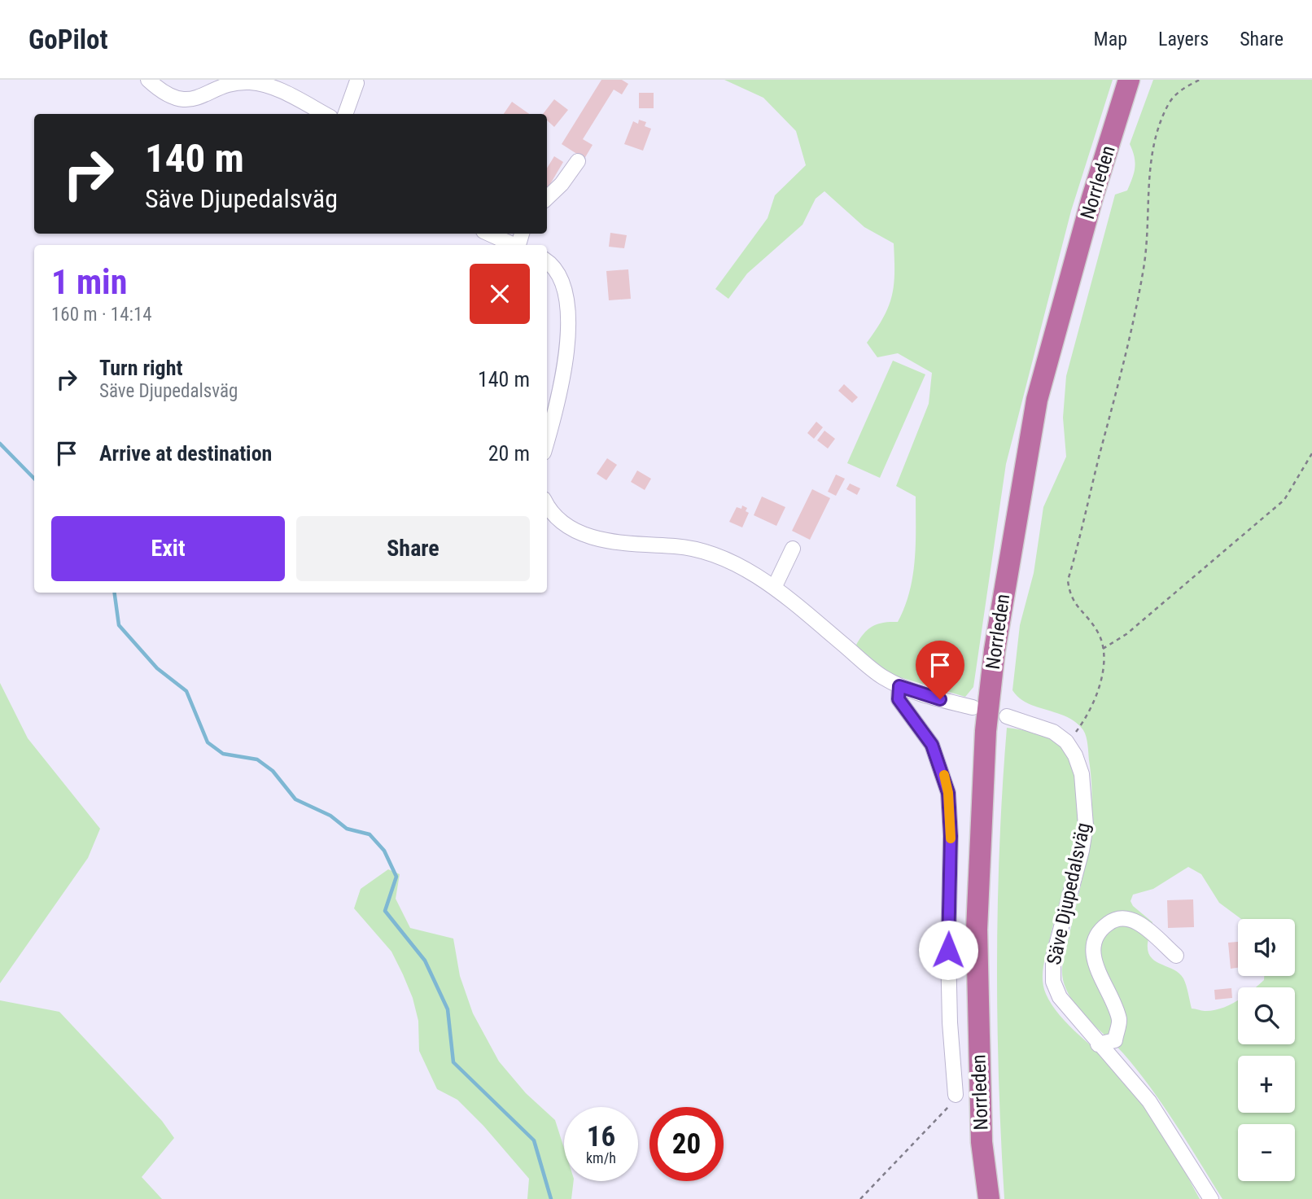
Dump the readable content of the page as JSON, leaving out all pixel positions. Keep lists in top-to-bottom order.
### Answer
{
  "streets": {
    "highway": ["Norrleden"],
    "street": ["Säve Djupedalsväg"]
  },
  "page": {
    "header": "GoPilot",
    "nav": ["Map", "Layers", "Share"],
    "turn": ["140 m", "Säve Djupedalsväg"],
    "heading": ["1 min", "160 m · 14:14"],
    "list": [
      {
        "name": "Turn right",
        "note": "Säve Djupedalsväg",
        "value": "140 m"
      },
      {
        "name": "Arrive at destination",
        "value": "20 m"
      }
    ],
    "buttons": ["Exit", "Share"],
    "map_buttons": ["+", "−"],
    "speed": "16 km/h",
    "limit": "20"
  }
}
